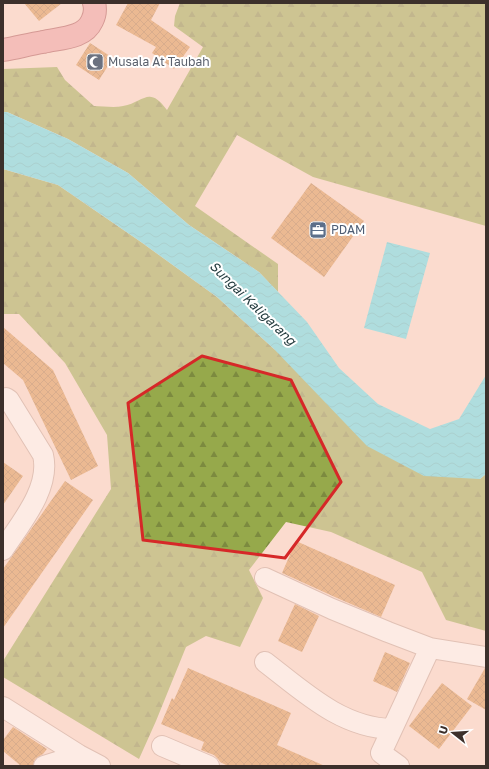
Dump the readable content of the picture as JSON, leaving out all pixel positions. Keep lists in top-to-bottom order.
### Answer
{
  "water": ["Sungai Kaligarang"],
  "places": {
    "mosque": ["Musala At Taubah"],
    "office": ["PDAM"]
  },
  "north": "left"
}
